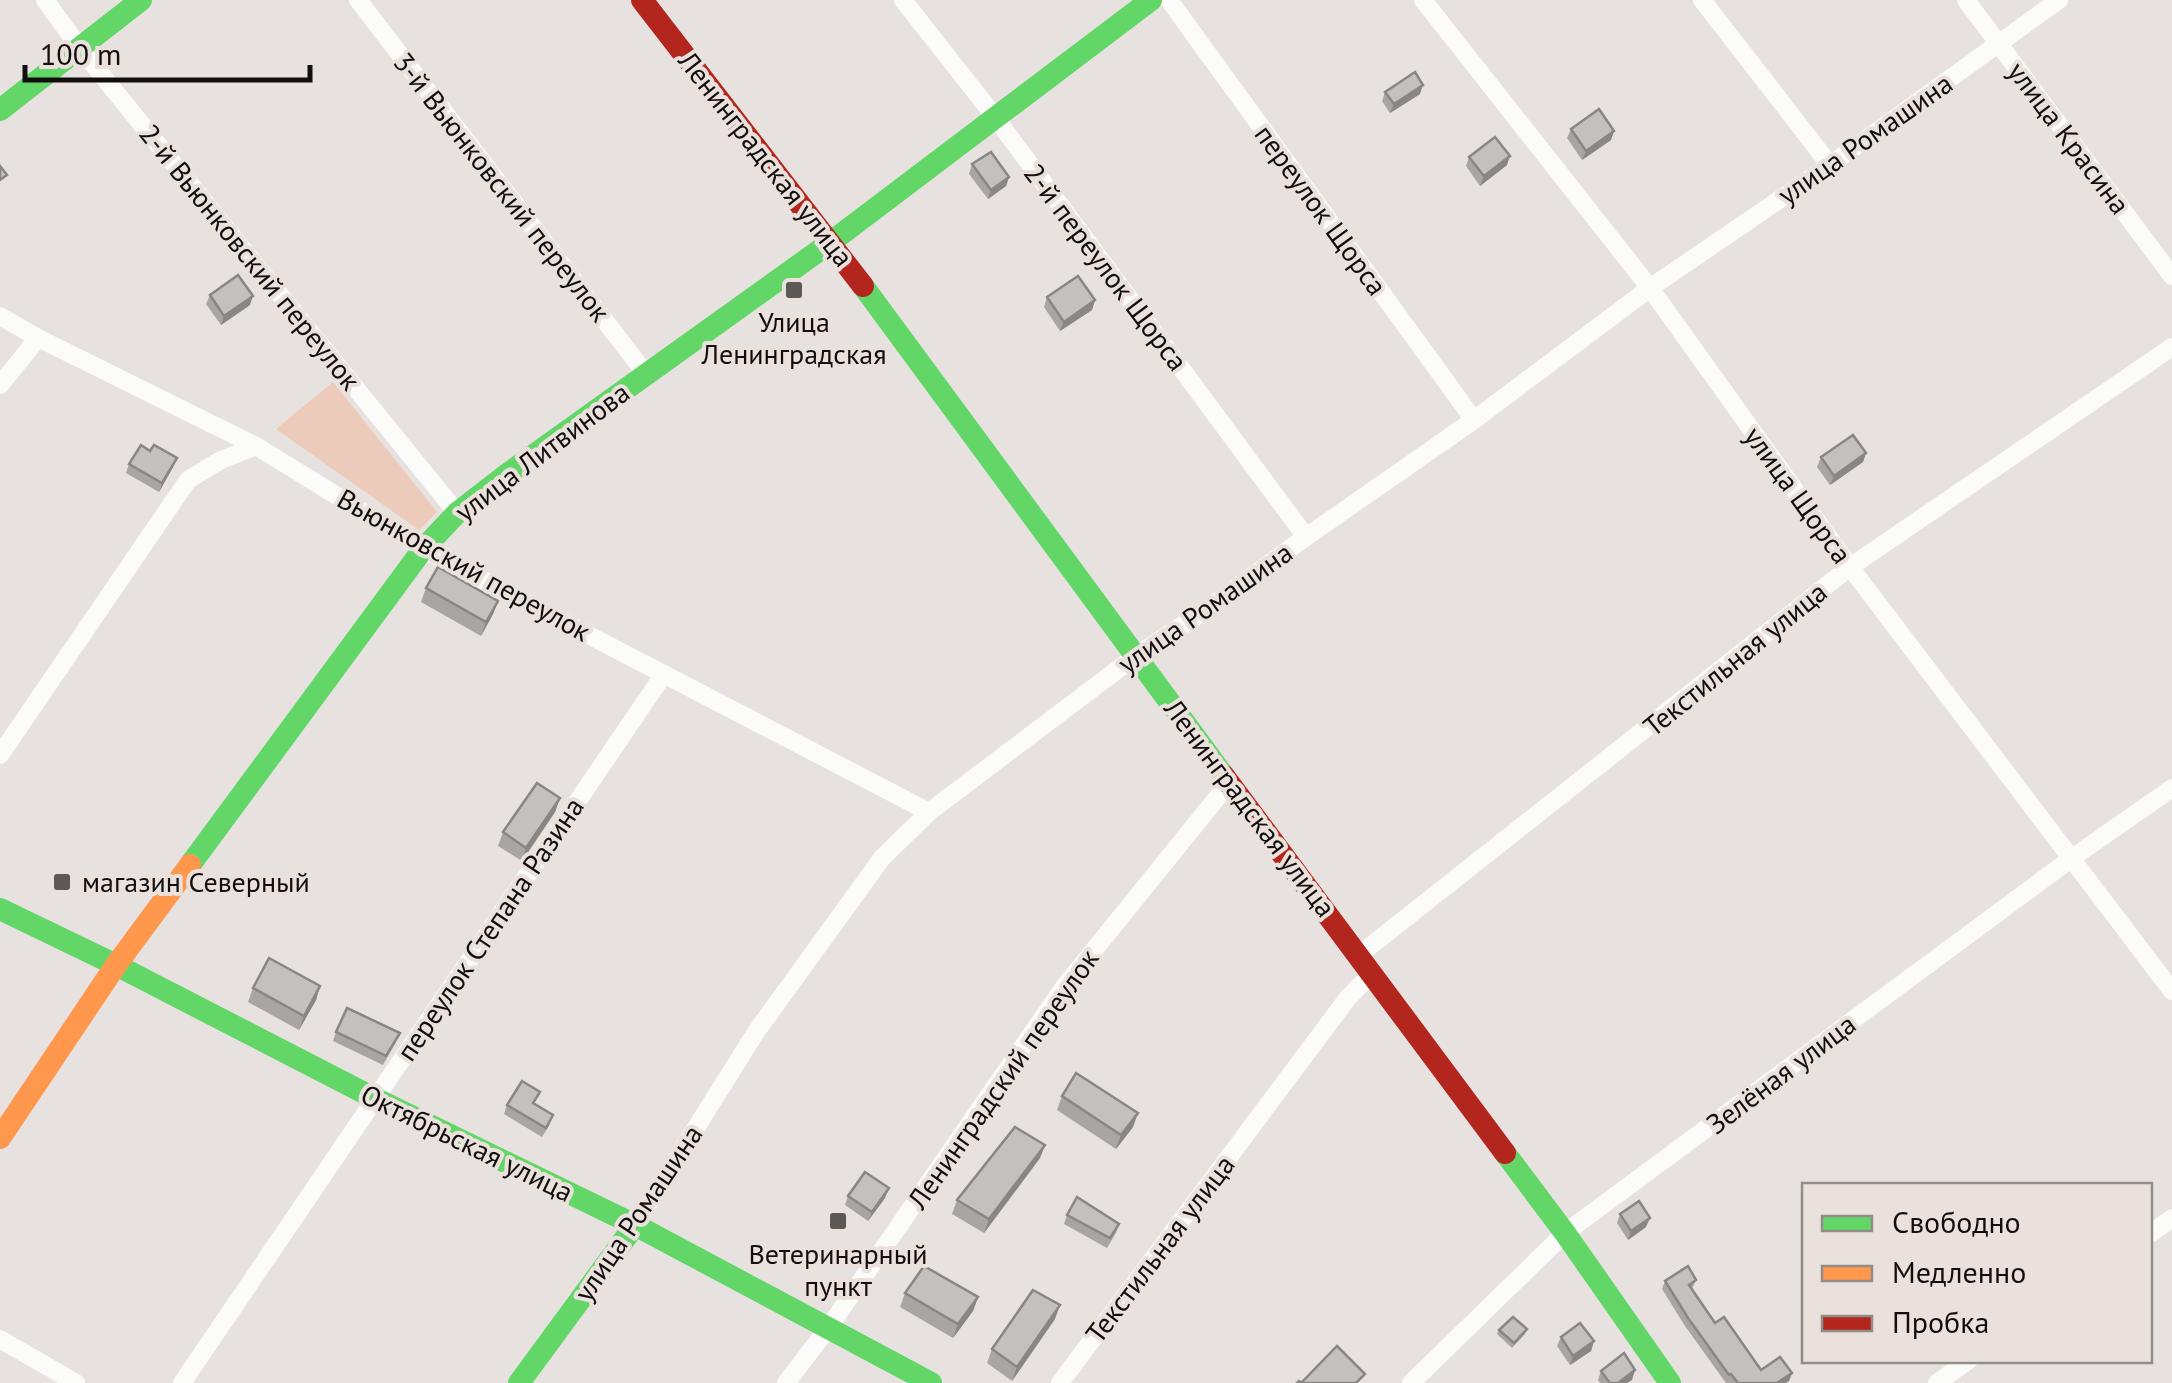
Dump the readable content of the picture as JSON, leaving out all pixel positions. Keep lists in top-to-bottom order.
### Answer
{
  "streets": {
    "main road": [
      "улица Ромашина",
      "Ленинградская улица",
      "улица Литвинова",
      "Октябрьская улица"
    ],
    "street": [
      "улица Красина",
      "3-й Вьюнковский переулок",
      "переулок Щорса",
      "2-й Вьюнковский переулок",
      "2-й переулок Щорса",
      "улица Щорса",
      "Вьюнковский переулок",
      "Текстильная улица",
      "переулок Степана Разина",
      "Зелёная улица",
      "Ленинградский переулок"
    ]
  },
  "crossings": [
    ["улица Красина", "улица Ромашина"],
    ["улица Ромашина", "Ленинградская улица"],
    ["улица Ромашина", "переулок Щорса"],
    ["улица Ромашина", "2-й переулок Щорса"],
    ["улица Ромашина", "улица Щорса"],
    ["улица Ромашина", "Вьюнковский переулок"],
    ["улица Ромашина", "Октябрьская улица"],
    ["Ленинградская улица", "улица Литвинова"],
    ["Ленинградская улица", "Текстильная улица"],
    ["Ленинградская улица", "Зелёная улица"],
    ["Ленинградская улица", "Ленинградский переулок"],
    ["3-й Вьюнковский переулок", "улица Литвинова"],
    ["2-й Вьюнковский переулок", "улица Литвинова"],
    ["2-й переулок Щорса", "улица Литвинова"],
    ["улица Литвинова", "Вьюнковский переулок"],
    ["улица Литвинова", "Октябрьская улица"],
    ["улица Щорса", "Текстильная улица"],
    ["улица Щорса", "Зелёная улица"],
    ["Вьюнковский переулок", "переулок Степана Разина"],
    ["переулок Степана Разина", "Октябрьская улица"],
    ["Ленинградский переулок", "Октябрьская улица"]
  ],
  "places": {
    "transit": ["Улица Ленинградская", "магазин Северный", "Ветеринарный пункт"]
  },
  "legend": ["Свободно", "Медленно", "Пробка"],
  "scale_bar": "100 m"
}
